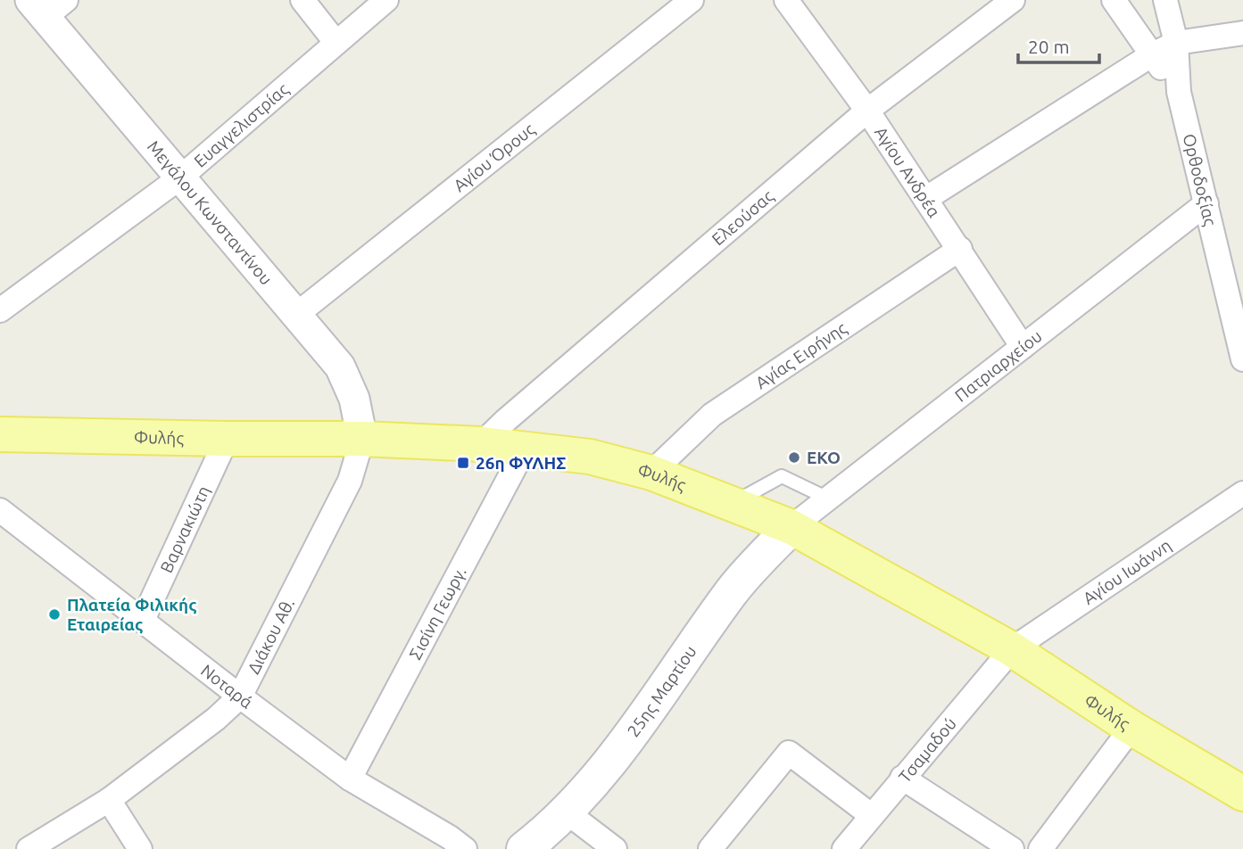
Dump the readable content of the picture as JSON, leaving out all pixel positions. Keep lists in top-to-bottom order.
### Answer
{
  "streets": {
    "main road": ["Φυλής", "25ης Μαρτίου"],
    "street": [
      "Ευαγγελιστρίας",
      "Αγίου Όρους",
      "Αγίου Ανδρέα",
      "Ορθοδοξίας",
      "Μεγάλου Κωνσταντίνου",
      "Ελεούσας",
      "Αγίας Ειρήνης",
      "Πατριαρχείου",
      "Βαρνακιώτη",
      "Αγίου Ιωάννη",
      "Σισίνη Γεωργ.",
      "Διάκου Αθ.",
      "Νοταρά",
      "Τσαμαδού"
    ]
  },
  "crossings": [
    ["Ευαγγελιστρίας", "Μεγάλου Κωνσταντίνου"],
    ["Αγίου Όρους", "Μεγάλου Κωνσταντίνου"],
    ["Αγίου Ανδρέα", "Ελεούσας"],
    ["Αγίου Ανδρέα", "Αγίας Ειρήνης"],
    ["Αγίου Ανδρέα", "Πατριαρχείου"],
    ["Ορθοδοξίας", "Πατριαρχείου"],
    ["Μεγάλου Κωνσταντίνου", "Φυλής"],
    ["Μεγάλου Κωνσταντίνου", "Διάκου Αθ."],
    ["Ελεούσας", "Φυλής"],
    ["Αγίας Ειρήνης", "Φυλής"],
    ["Πατριαρχείου", "Φυλής"],
    ["Πατριαρχείου", "25ης Μαρτίου"],
    ["Φυλής", "Βαρνακιώτη"],
    ["Φυλής", "Αγίου Ιωάννη"],
    ["Φυλής", "Σισίνη Γεωργ."],
    ["Φυλής", "Διάκου Αθ."],
    ["Φυλής", "25ης Μαρτίου"],
    ["Φυλής", "Τσαμαδού"],
    ["Βαρνακιώτη", "Νοταρά"],
    ["Αγίου Ιωάννη", "Τσαμαδού"],
    ["Σισίνη Γεωργ.", "Νοταρά"],
    ["Διάκου Αθ.", "Νοταρά"]
  ],
  "places": {
    "other": ["EKO", "Πλατεία Φιλικής Εταιρείας"],
    "transit": ["26η ΦΥΛΗΣ"]
  },
  "scale_bar": "20 m"
}
